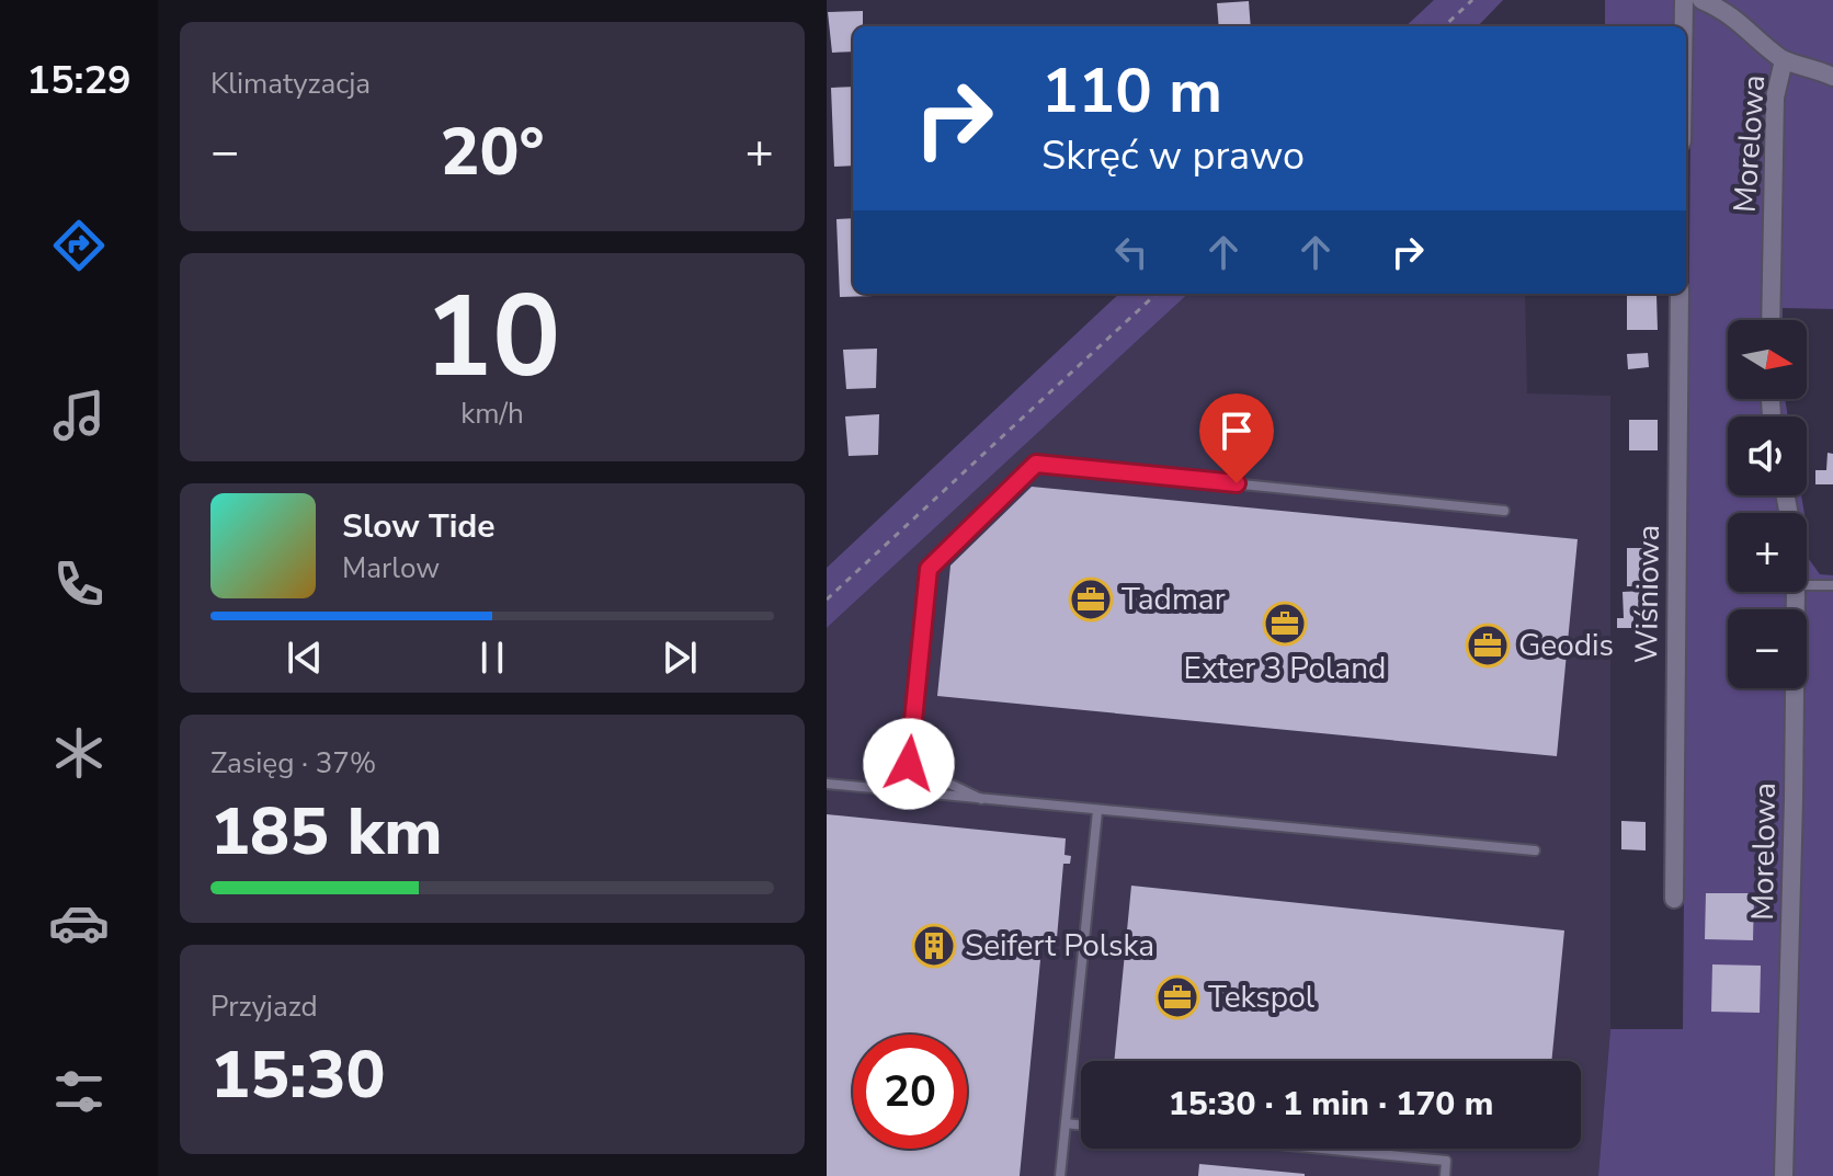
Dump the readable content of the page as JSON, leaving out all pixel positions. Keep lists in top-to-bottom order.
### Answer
{
  "streets": {
    "street": ["Morelowa", "Wiśniowa"]
  },
  "places": {
    "office": [
      "Tadmar",
      "Exter 3 Poland",
      "Geodis",
      "Tekspol"
    ],
    "building": ["Seifert Polska"]
  },
  "north": "right",
  "page": {
    "tabs": "15:29",
    "tile": [
      "Klimatyzacja",
      ["10", "km/h"],
      ["Zasięg · 37%", "185 km"],
      ["Przyjazd", "15:30"]
    ],
    "turn": ["110 m", "Skręć w prawo"],
    "heat": ["−", "20°", "+"],
    "map_buttons": ["+", "−"],
    "song": ["Slow Tide", "Marlow"],
    "limit": "20",
    "trip": "15:30 · 1 min · 170 m"
  }
}
